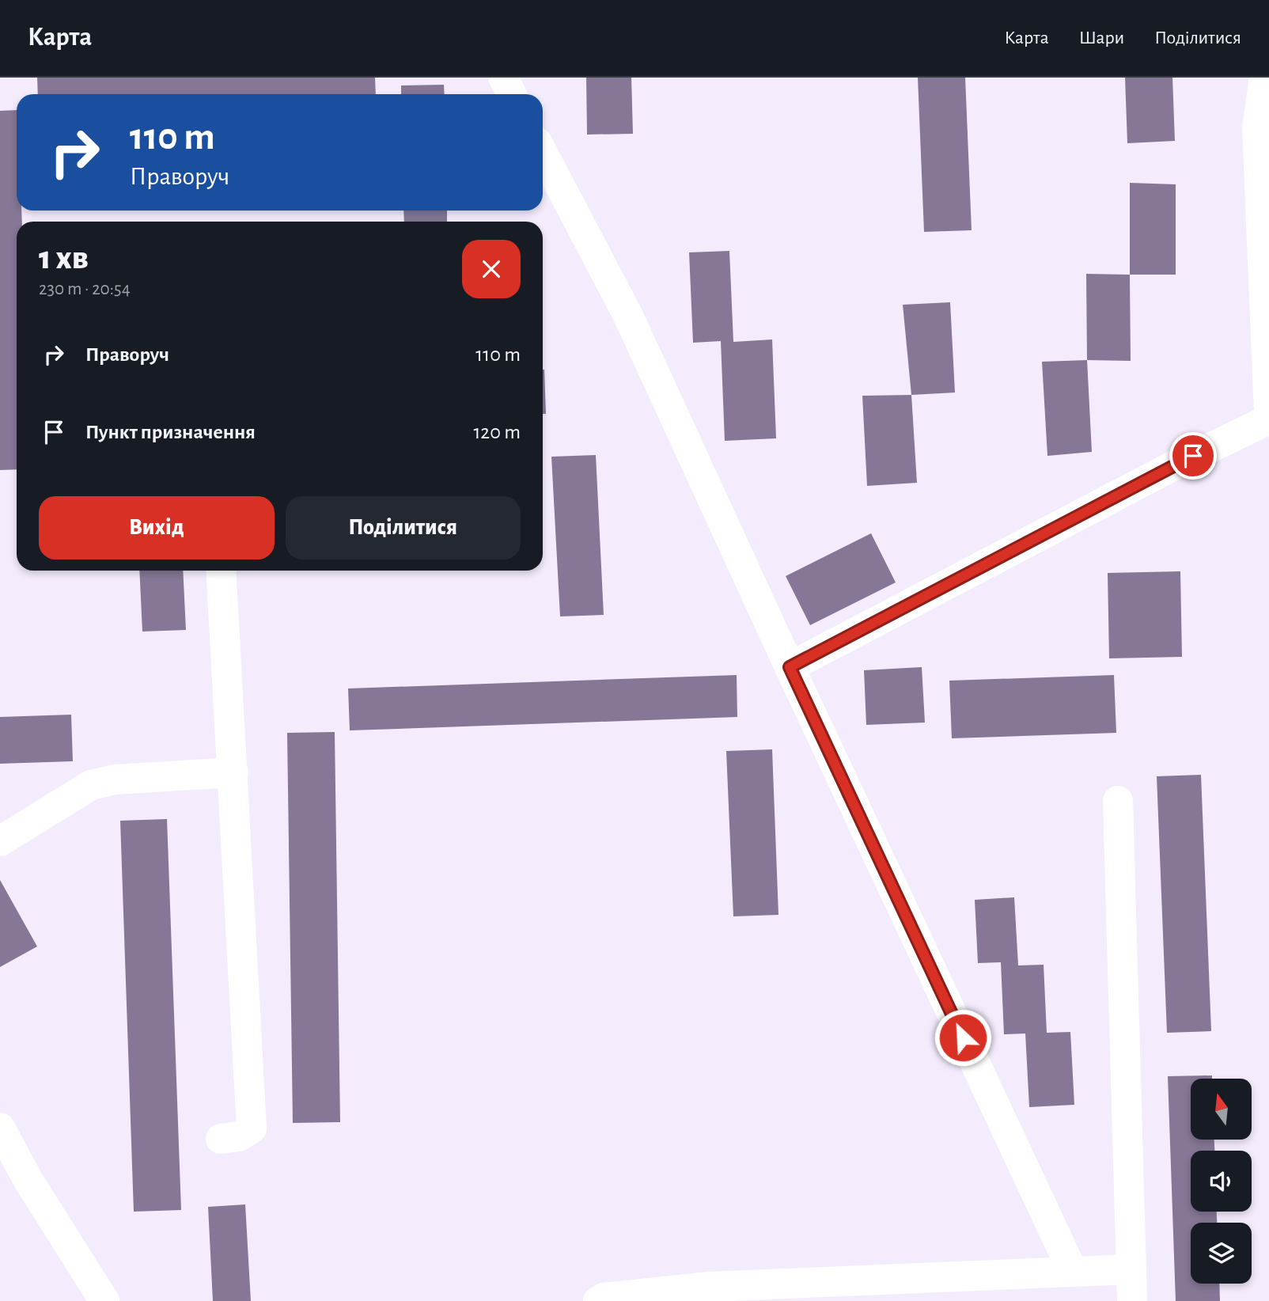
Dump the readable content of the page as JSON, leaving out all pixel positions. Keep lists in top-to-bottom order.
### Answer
{
  "north": "top",
  "page": {
    "header": "Карта",
    "nav": ["Карта", "Шари", "Поділитися"],
    "turn": ["110 m", "Праворуч"],
    "heading": ["1 хв", "230 m · 20:54"],
    "list": [
      {
        "name": "Праворуч",
        "value": "110 m"
      },
      {
        "name": "Пункт призначення",
        "value": "120 m"
      }
    ],
    "buttons": ["Вихід", "Поділитися"]
  }
}
